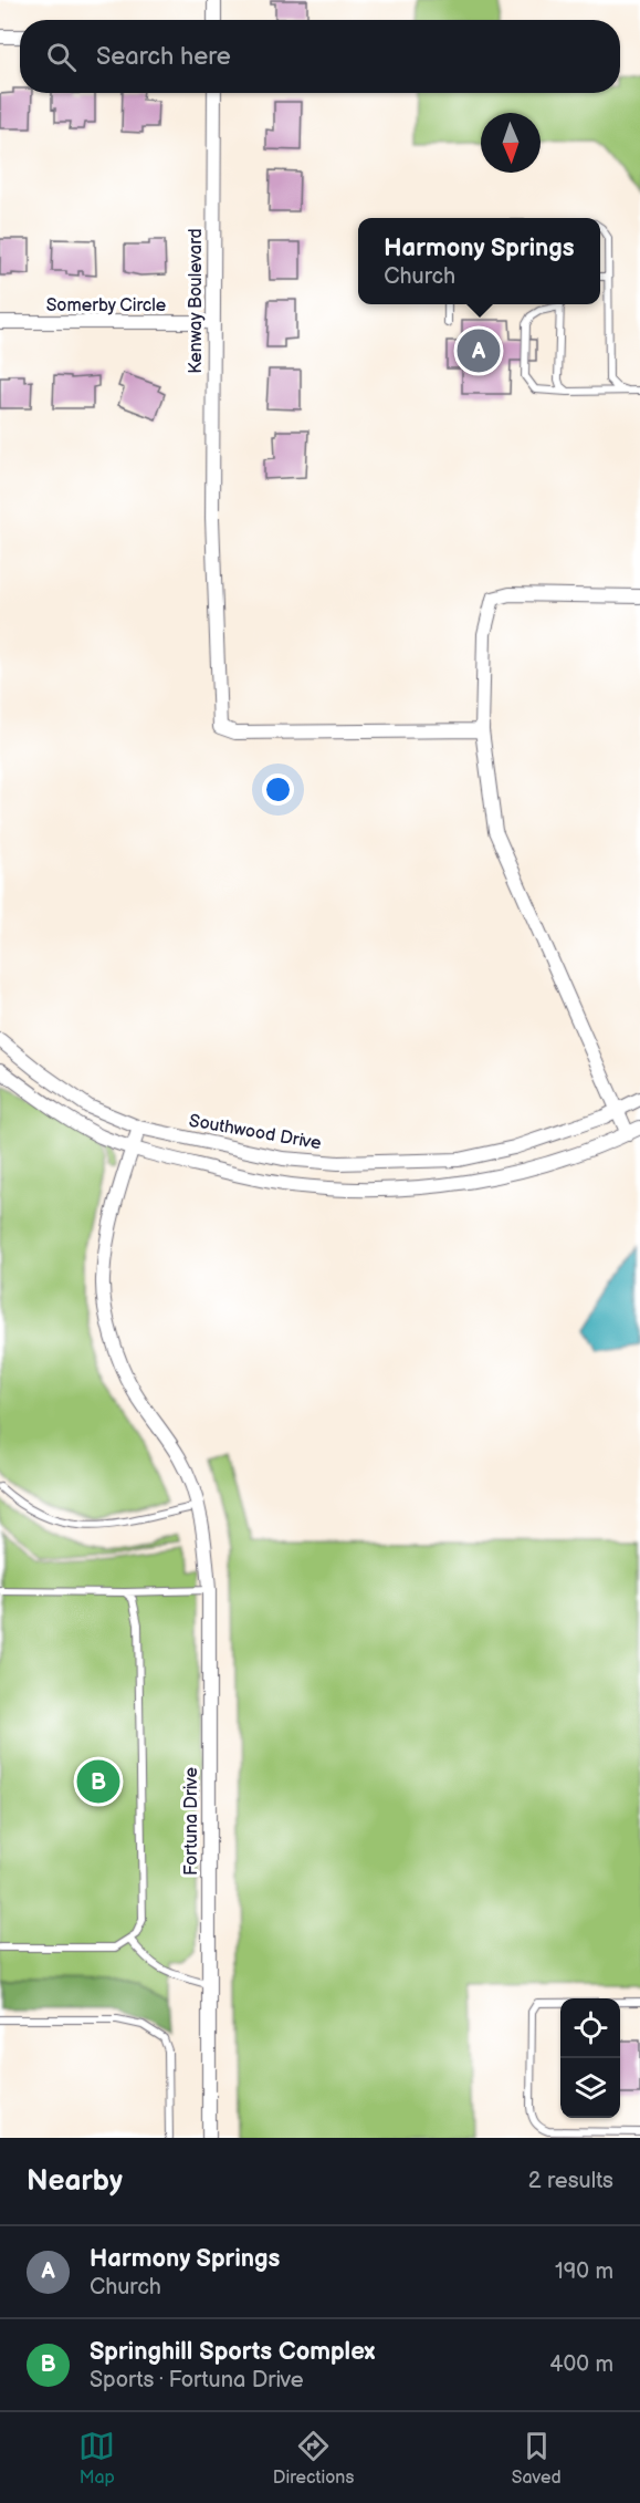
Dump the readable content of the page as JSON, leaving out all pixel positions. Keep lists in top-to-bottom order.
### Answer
{
  "streets": {
    "street": [
      "Kenway Boulevard",
      "Somerby Circle",
      "Southwood Drive",
      "Fortuna Drive"
    ]
  },
  "crossings": [
    ["Kenway Boulevard", "Somerby Circle"],
    ["Southwood Drive", "Fortuna Drive"]
  ],
  "north": "bottom",
  "page": {
    "search": "Search here",
    "popup": ["Harmony Springs", "Church"],
    "pins": ["A", "B"],
    "heading": ["Nearby", "2 results"],
    "list": [
      {
        "mark": "A",
        "name": "Harmony Springs",
        "note": "Church",
        "value": "190 m"
      },
      {
        "mark": "B",
        "name": "Springhill Sports Complex",
        "note": "Sports · Fortuna Drive",
        "value": "400 m"
      }
    ],
    "nav": ["Map", "Directions", "Saved"]
  }
}
